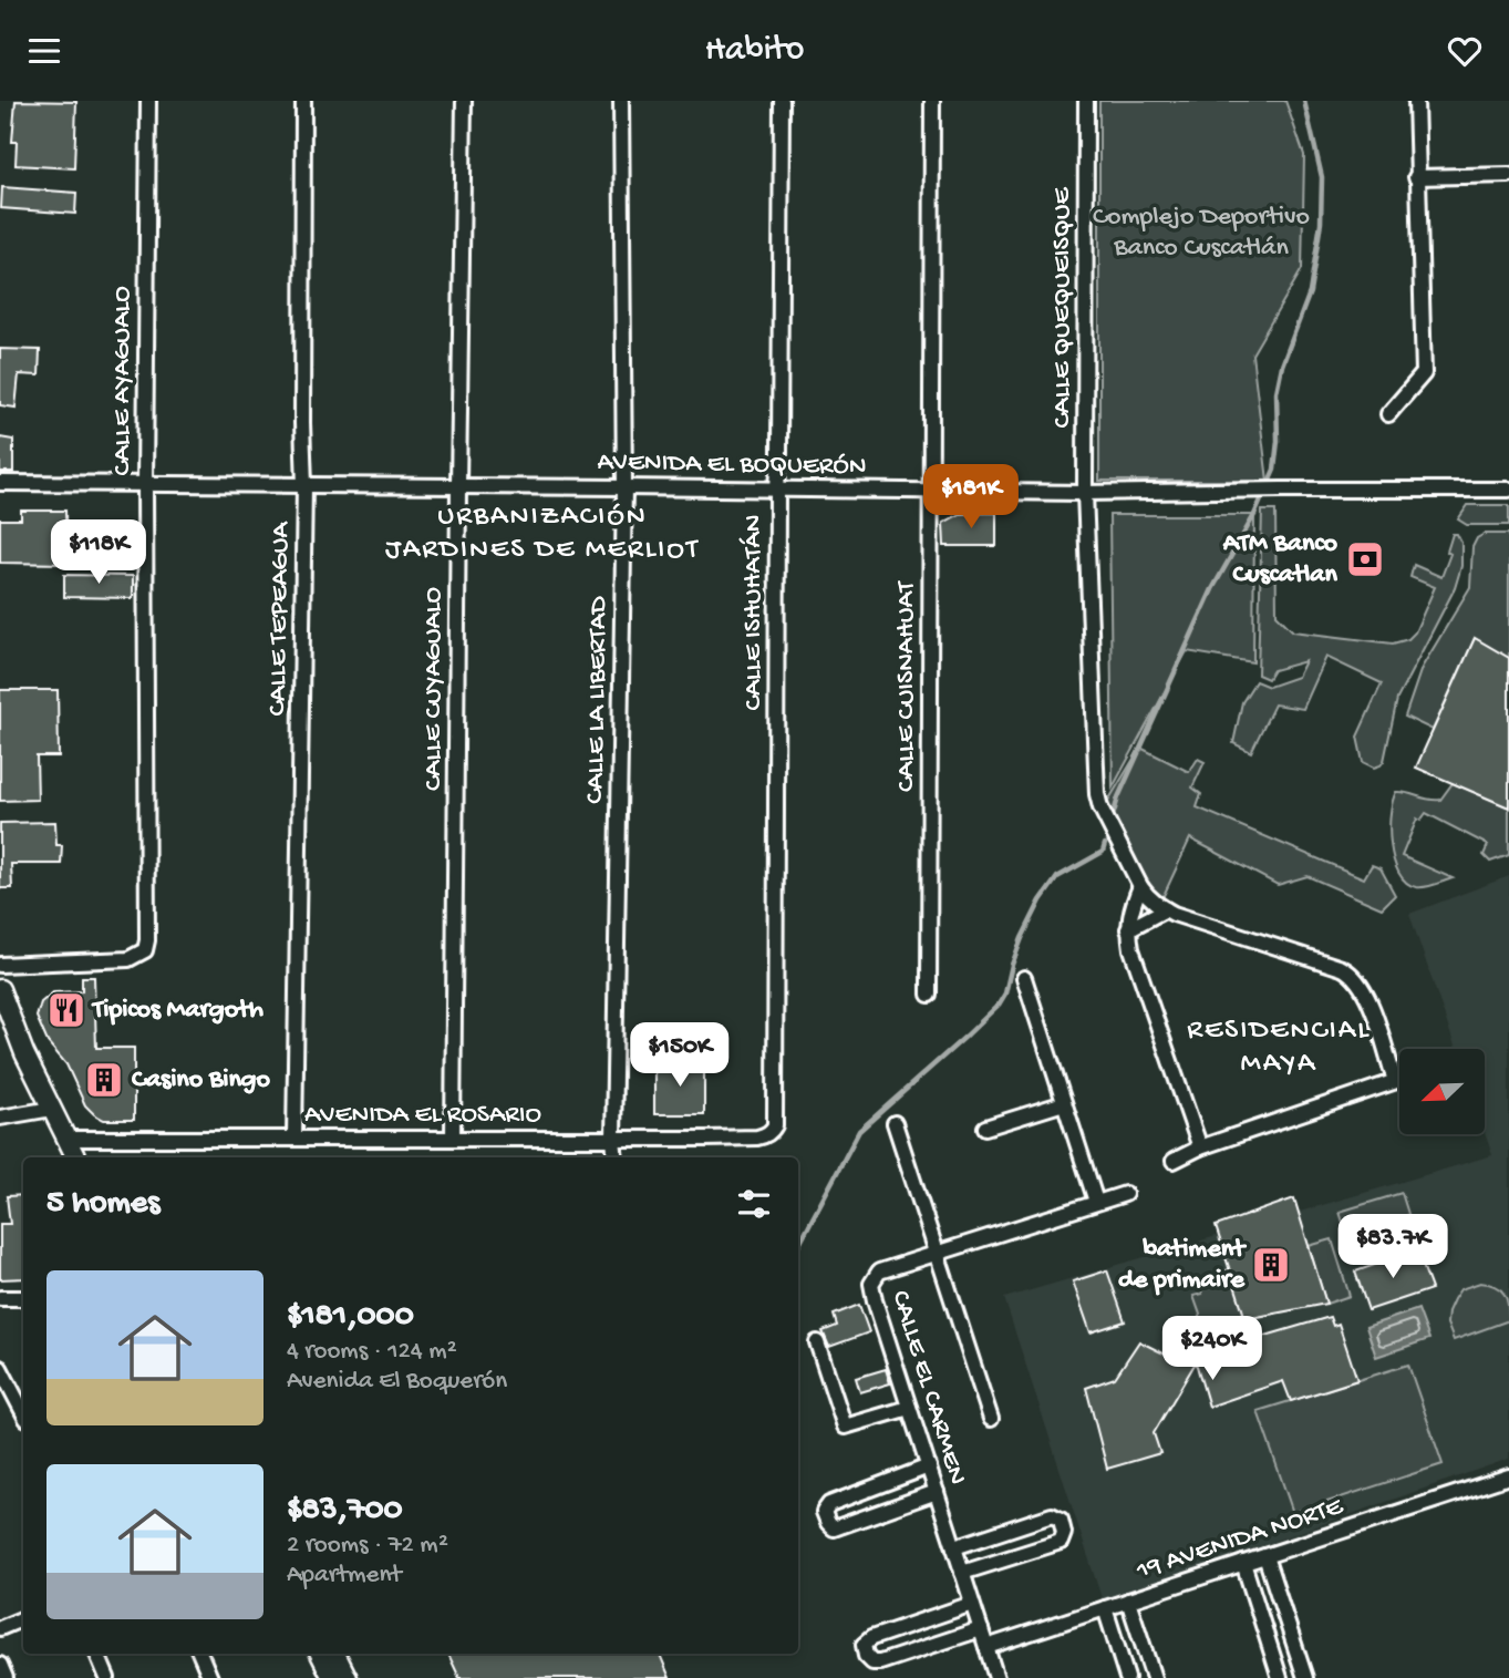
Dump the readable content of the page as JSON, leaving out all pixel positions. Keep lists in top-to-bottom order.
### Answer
{
  "streets": {
    "street": [
      "CALLE QUEQUEISQUE",
      "CALLE AYAGUALO",
      "AVENIDA EL BOQUERÓN",
      "CALLE ISHUHATÁN",
      "CALLE TEPEAGUA",
      "CALLE CUISNAHUAT",
      "CALLE CUYAGUALO",
      "CALLE LA LIBERTAD",
      "AVENIDA EL ROSARIO",
      "CALLE EL CARMEN",
      "19 AVENIDA NORTE"
    ]
  },
  "crossings": [
    ["CALLE QUEQUEISQUE", "AVENIDA EL BOQUERÓN"],
    ["CALLE AYAGUALO", "AVENIDA EL BOQUERÓN"],
    ["AVENIDA EL BOQUERÓN", "CALLE ISHUHATÁN"],
    ["AVENIDA EL BOQUERÓN", "CALLE TEPEAGUA"],
    ["AVENIDA EL BOQUERÓN", "CALLE CUISNAHUAT"],
    ["AVENIDA EL BOQUERÓN", "CALLE CUYAGUALO"],
    ["AVENIDA EL BOQUERÓN", "CALLE LA LIBERTAD"],
    ["CALLE ISHUHATÁN", "AVENIDA EL ROSARIO"],
    ["CALLE TEPEAGUA", "AVENIDA EL ROSARIO"],
    ["CALLE CUYAGUALO", "AVENIDA EL ROSARIO"],
    ["CALLE LA LIBERTAD", "AVENIDA EL ROSARIO"],
    ["CALLE EL CARMEN", "19 AVENIDA NORTE"]
  ],
  "districts": ["URBANIZACIÓN JARDINES DE MERLIOT", "RESIDENCIAL MAYA"],
  "parks": ["Complejo Deportivo Banco Cuscatlán"],
  "places": {
    "bank": ["ATM Banco Cuscatlan"],
    "restaurant": ["Tipicos Margoth"],
    "building": ["Casino Bingo", "batiment de primaire"]
  },
  "north": "bottom left",
  "page": {
    "header": "Habito",
    "price": [
      "$181K",
      "$118K",
      "$150K",
      "$83.7K",
      "$240K"
    ],
    "heading": "5 homes",
    "list": [
      {
        "name": "$181,000",
        "note": "4 rooms · 124 m² · Avenida El Boquerón"
      },
      {
        "name": "$83,700",
        "note": "2 rooms · 72 m² · Apartment"
      }
    ]
  }
}
